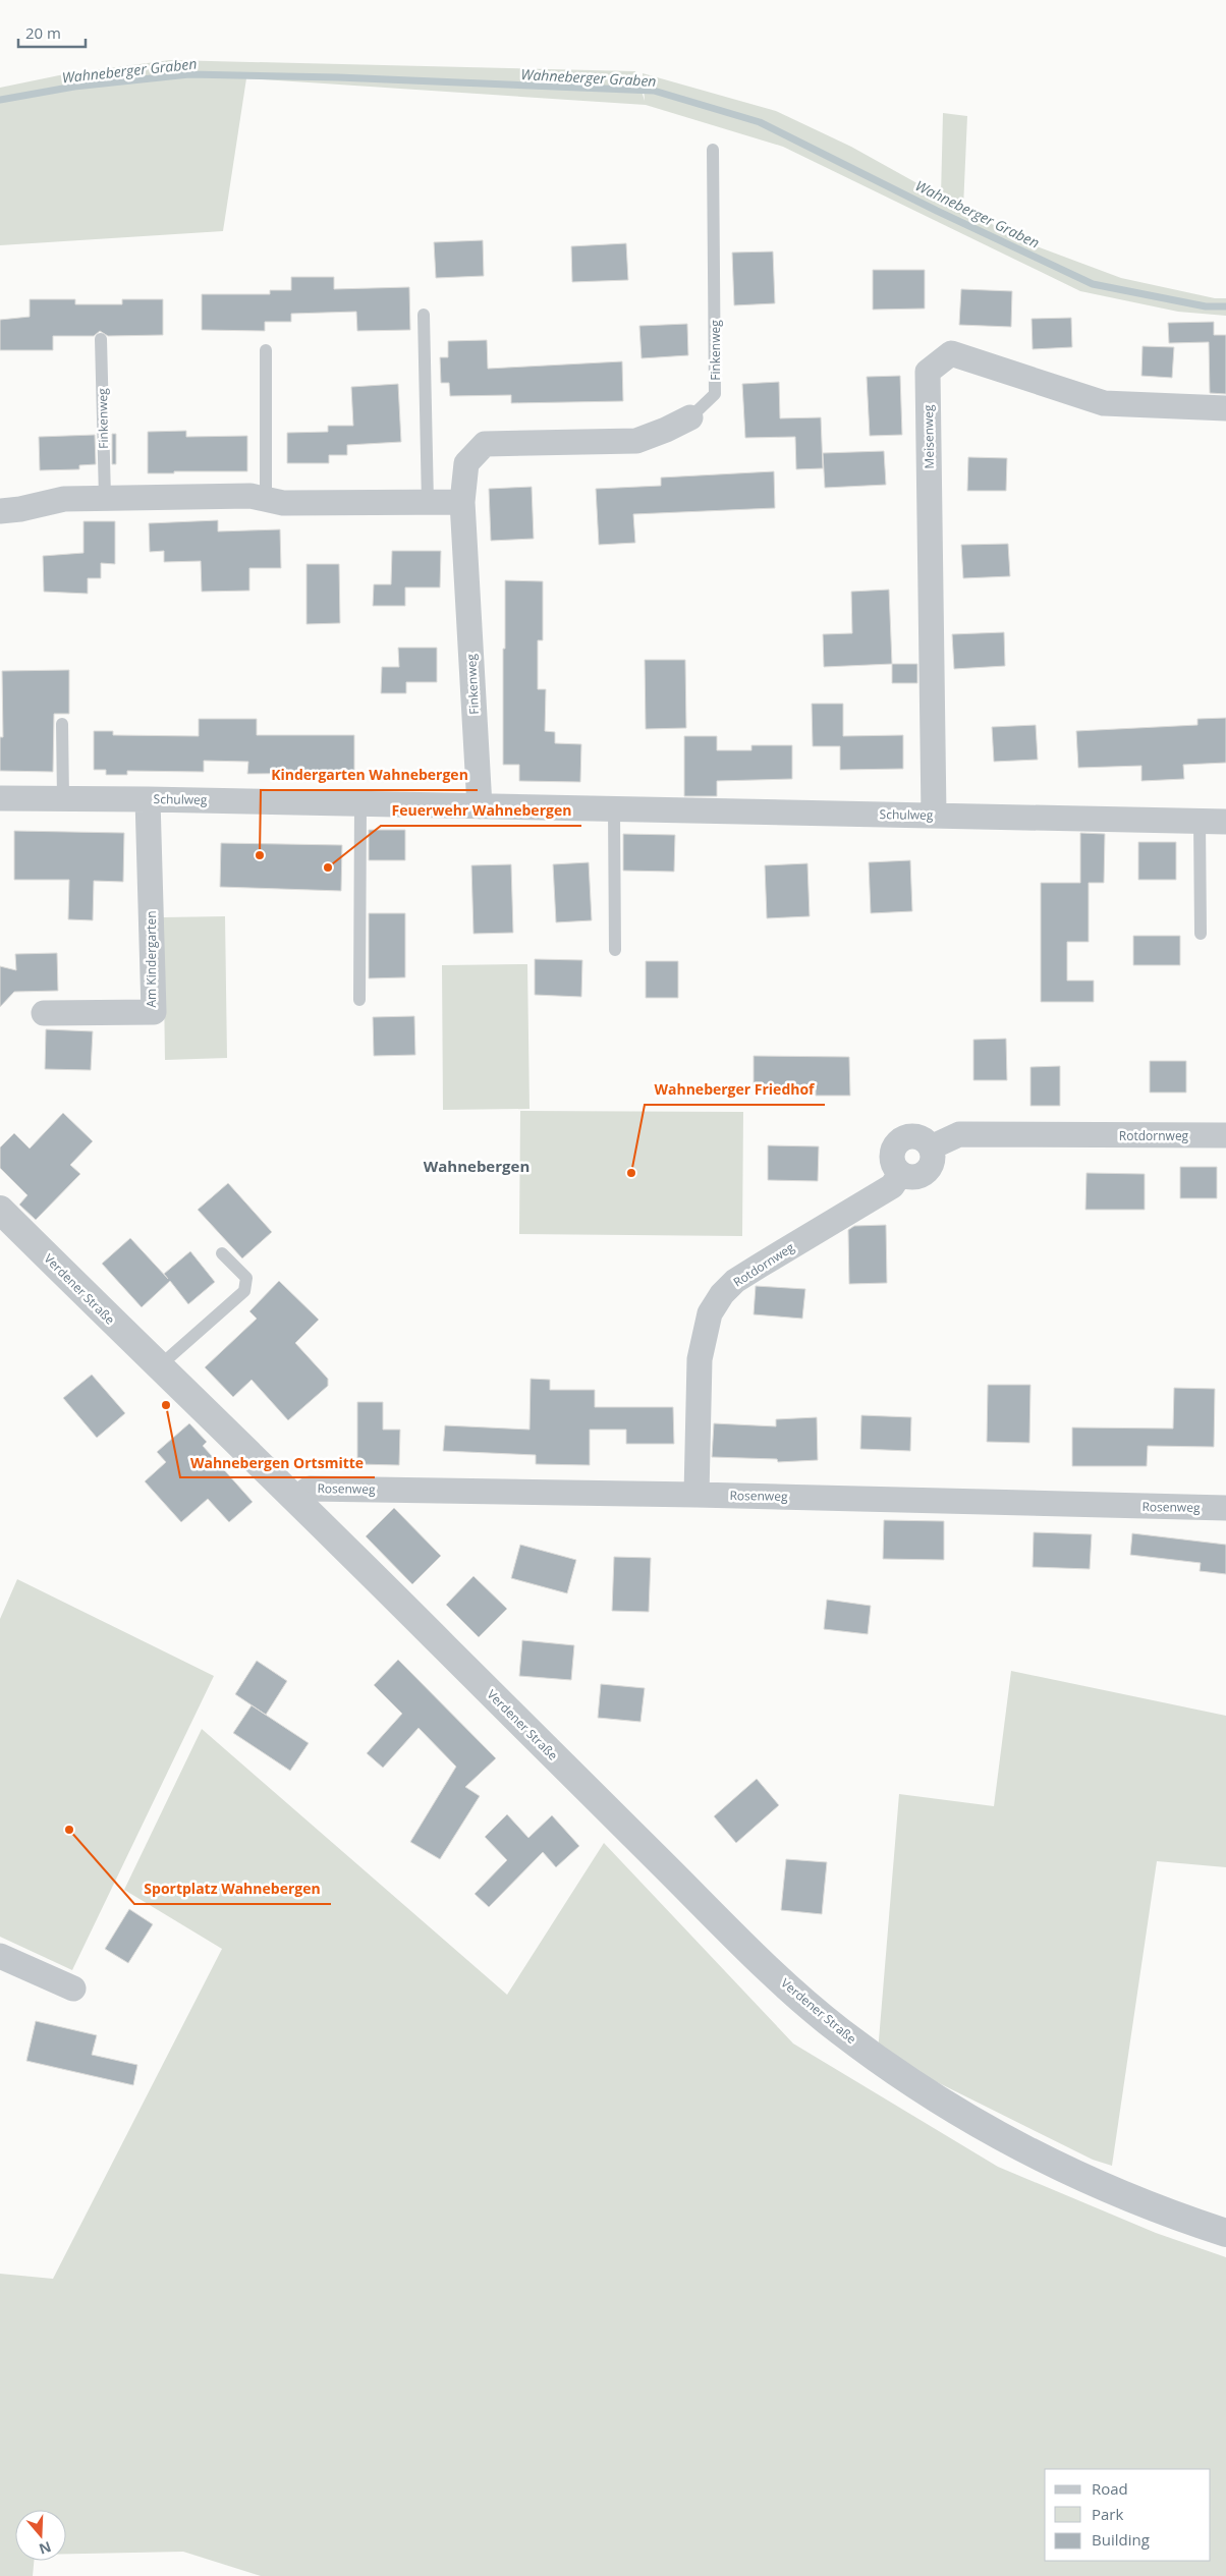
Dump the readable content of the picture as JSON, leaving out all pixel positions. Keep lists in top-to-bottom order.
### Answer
{
  "streets": {
    "street": [
      "Finkenweg",
      "Meisenweg",
      "Schulweg",
      "Am Kindergarten",
      "Rotdornweg",
      "Verdener Straße",
      "Rosenweg"
    ]
  },
  "crossings": [
    ["Finkenweg", "Schulweg"],
    ["Meisenweg", "Schulweg"],
    ["Schulweg", "Am Kindergarten"],
    ["Rotdornweg", "Rosenweg"],
    ["Verdener Straße", "Rosenweg"]
  ],
  "districts": ["Wahnebergen"],
  "water": ["Wahneberger Graben"],
  "places": [
    "Kindergarten Wahnebergen",
    "Feuerwehr Wahnebergen",
    "Wahneberger Friedhof",
    "Wahnebergen Ortsmitte",
    "Sportplatz Wahnebergen"
  ],
  "legend": ["Road", "Park", "Building"],
  "scale_bar": "20 m",
  "north": "bottom"
}
